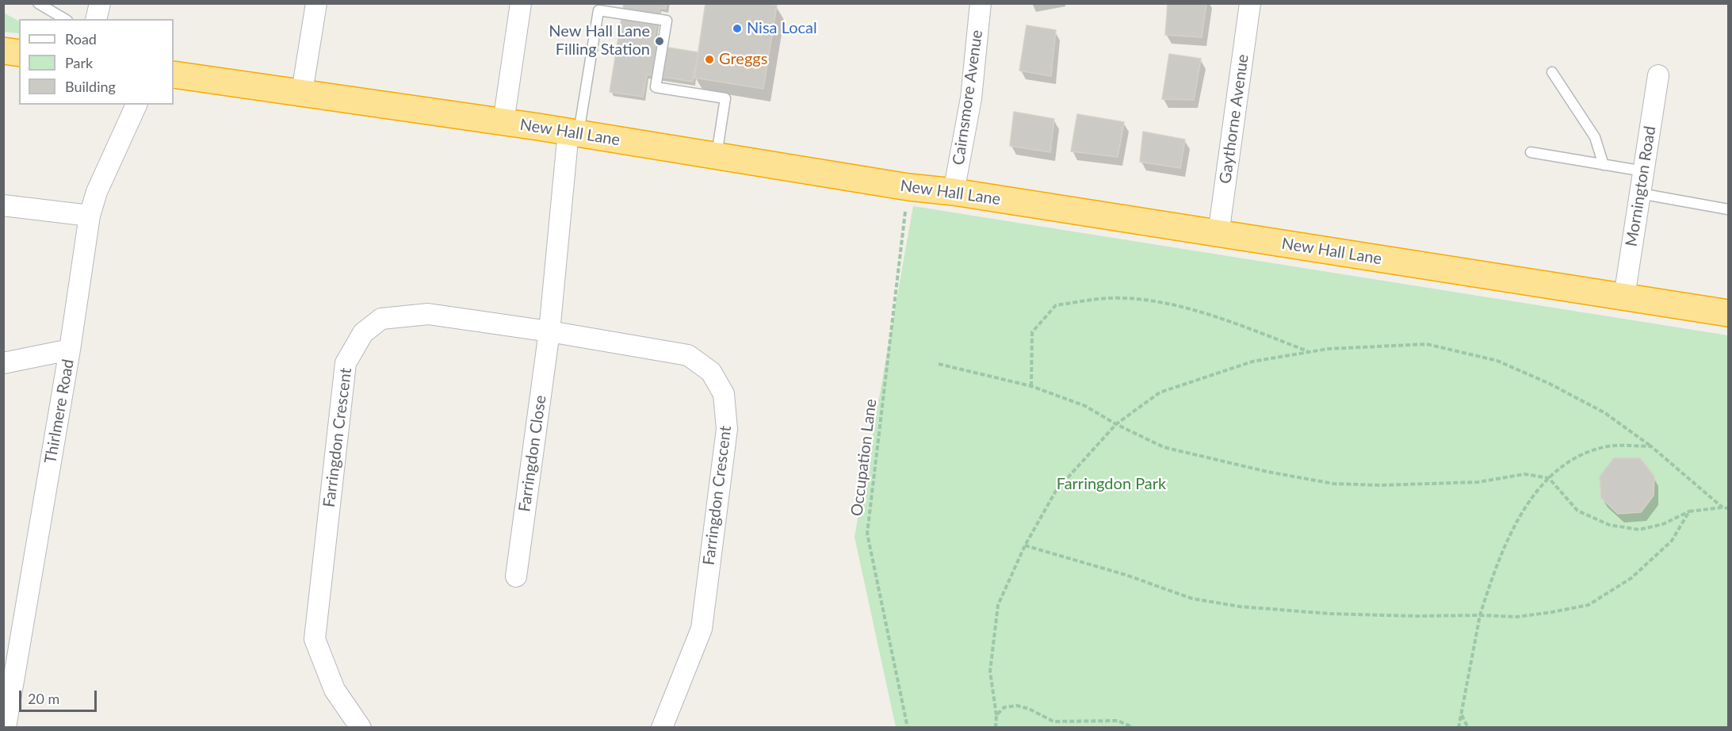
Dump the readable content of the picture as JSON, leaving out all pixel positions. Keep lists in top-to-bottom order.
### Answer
{
  "streets": {
    "highway": ["New Hall Lane"],
    "street": [
      "Cairnsmore Avenue",
      "Gaythorne Avenue",
      "Mornington Road",
      "Thirlmere Road",
      "Farringdon Crescent",
      "Farringdon Close"
    ],
    "path": ["Occupation Lane"]
  },
  "crossings": [
    ["Cairnsmore Avenue", "New Hall Lane"],
    ["Gaythorne Avenue", "New Hall Lane"],
    ["New Hall Lane", "Mornington Road"],
    ["New Hall Lane", "Occupation Lane"],
    ["Farringdon Crescent", "Farringdon Close"]
  ],
  "parks": ["Farringdon Park"],
  "places": ["Nisa Local", "New Hall Lane Filling Station", "Greggs"],
  "legend": ["Road", "Park", "Building"],
  "scale_bar": "20 m"
}
